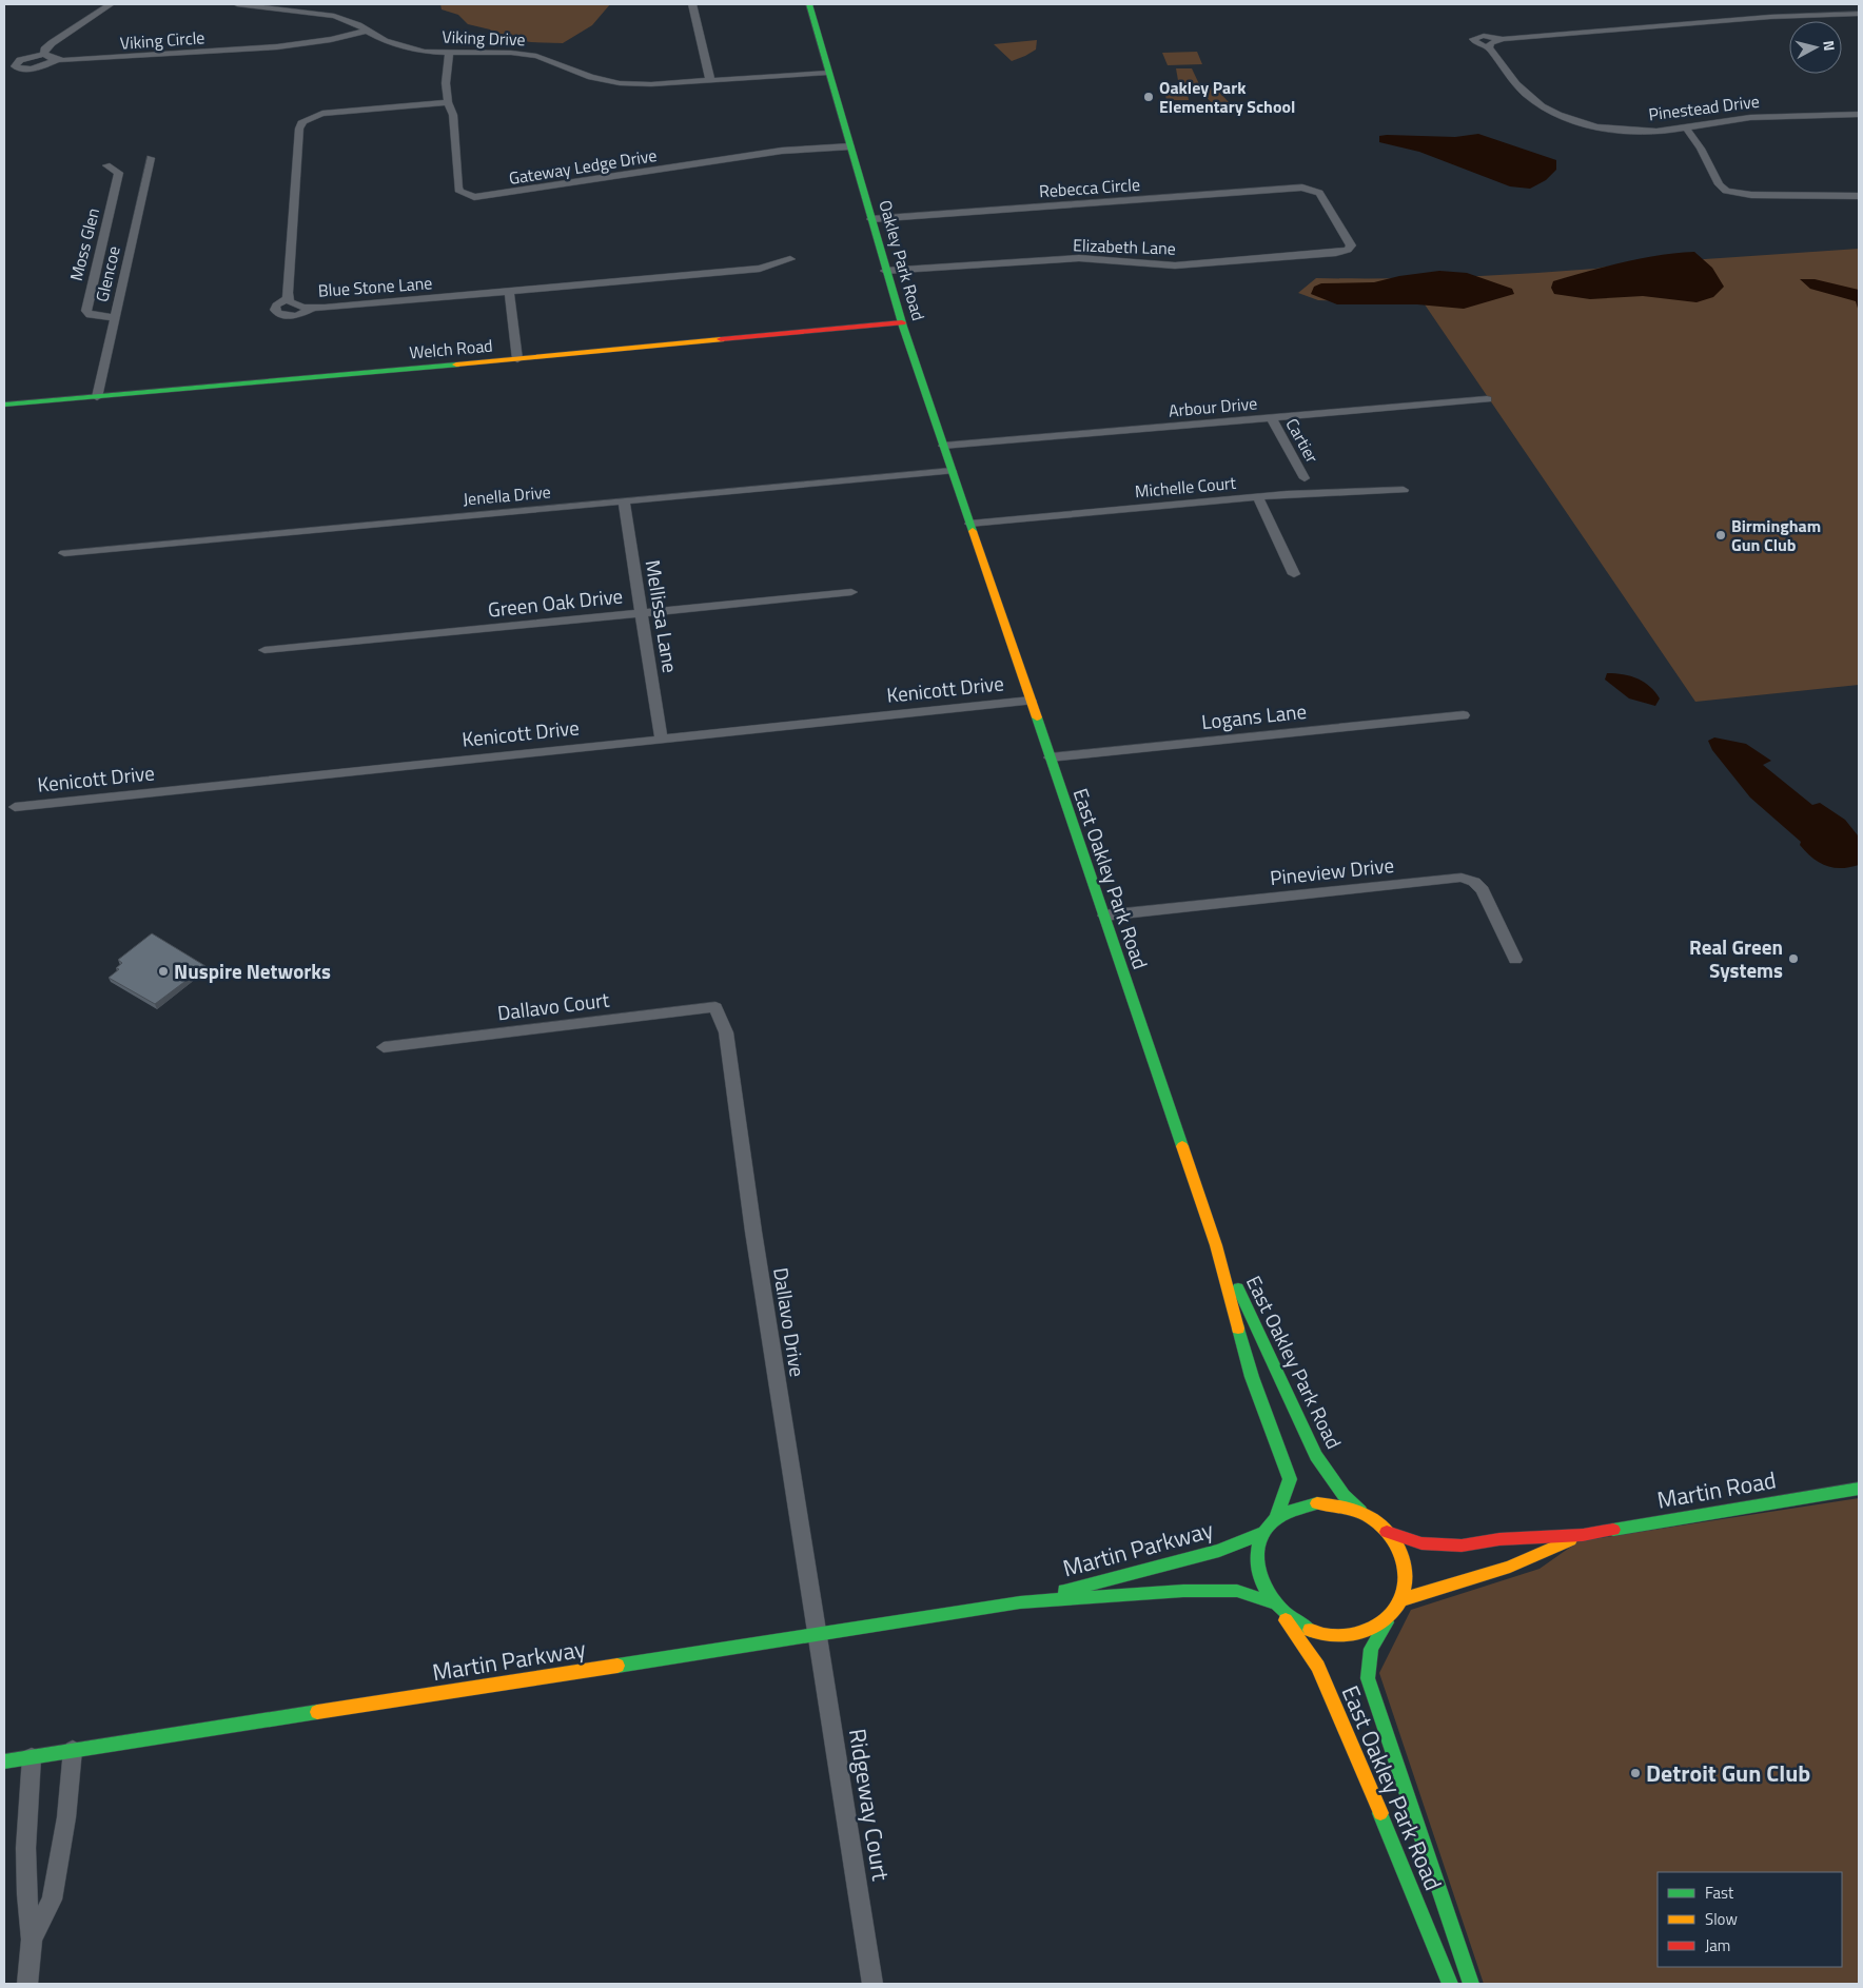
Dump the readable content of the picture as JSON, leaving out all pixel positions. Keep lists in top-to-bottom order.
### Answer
{
  "streets": {
    "street": [
      "Viking Drive",
      "Viking Circle",
      "Pinestead Drive",
      "Gateway Ledge Drive",
      "Rebecca Circle",
      "Moss Glen",
      "Elizabeth Lane",
      "Oakley Park Road",
      "Glencoe",
      "Blue Stone Lane",
      "Welch Road",
      "Arbour Drive",
      "Cartier",
      "Michelle Court",
      "Jenella Drive",
      "Green Oak Drive",
      "Mellissa Lane",
      "Kenicott Drive",
      "Logans Lane",
      "Pineview Drive",
      "East Oakley Park Road",
      "Dallavo Court",
      "Dallavo Drive",
      "Martin Road",
      "Martin Parkway",
      "Ridgeway Court"
    ]
  },
  "crossings": [
    ["Viking Drive", "Viking Circle"],
    ["Viking Drive", "Gateway Ledge Drive"],
    ["Viking Drive", "Oakley Park Road"],
    ["Gateway Ledge Drive", "Oakley Park Road"],
    ["Gateway Ledge Drive", "Blue Stone Lane"],
    ["Rebecca Circle", "Elizabeth Lane"],
    ["Rebecca Circle", "Oakley Park Road"],
    ["Moss Glen", "Glencoe"],
    ["Elizabeth Lane", "Oakley Park Road"],
    ["Oakley Park Road", "Welch Road"],
    ["Oakley Park Road", "Arbour Drive"],
    ["Oakley Park Road", "Michelle Court"],
    ["Oakley Park Road", "Jenella Drive"],
    ["Oakley Park Road", "East Oakley Park Road"],
    ["Glencoe", "Welch Road"],
    ["Arbour Drive", "Cartier"],
    ["Michelle Court", "East Oakley Park Road"],
    ["Jenella Drive", "Mellissa Lane"],
    ["Green Oak Drive", "Mellissa Lane"],
    ["Mellissa Lane", "Kenicott Drive"],
    ["Kenicott Drive", "East Oakley Park Road"],
    ["Logans Lane", "East Oakley Park Road"],
    ["Pineview Drive", "East Oakley Park Road"],
    ["East Oakley Park Road", "Martin Road"],
    ["East Oakley Park Road", "Martin Parkway"],
    ["Dallavo Court", "Dallavo Drive"],
    ["Dallavo Drive", "Martin Parkway"],
    ["Dallavo Drive", "Ridgeway Court"],
    ["Martin Road", "Martin Parkway"],
    ["Martin Parkway", "Ridgeway Court"]
  ],
  "places": [
    "Oakley Park Elementary School",
    "Birmingham Gun Club",
    "Real Green Systems",
    "Nuspire Networks",
    "Detroit Gun Club"
  ],
  "legend": ["Fast", "Slow", "Jam"],
  "north": "right"
}
